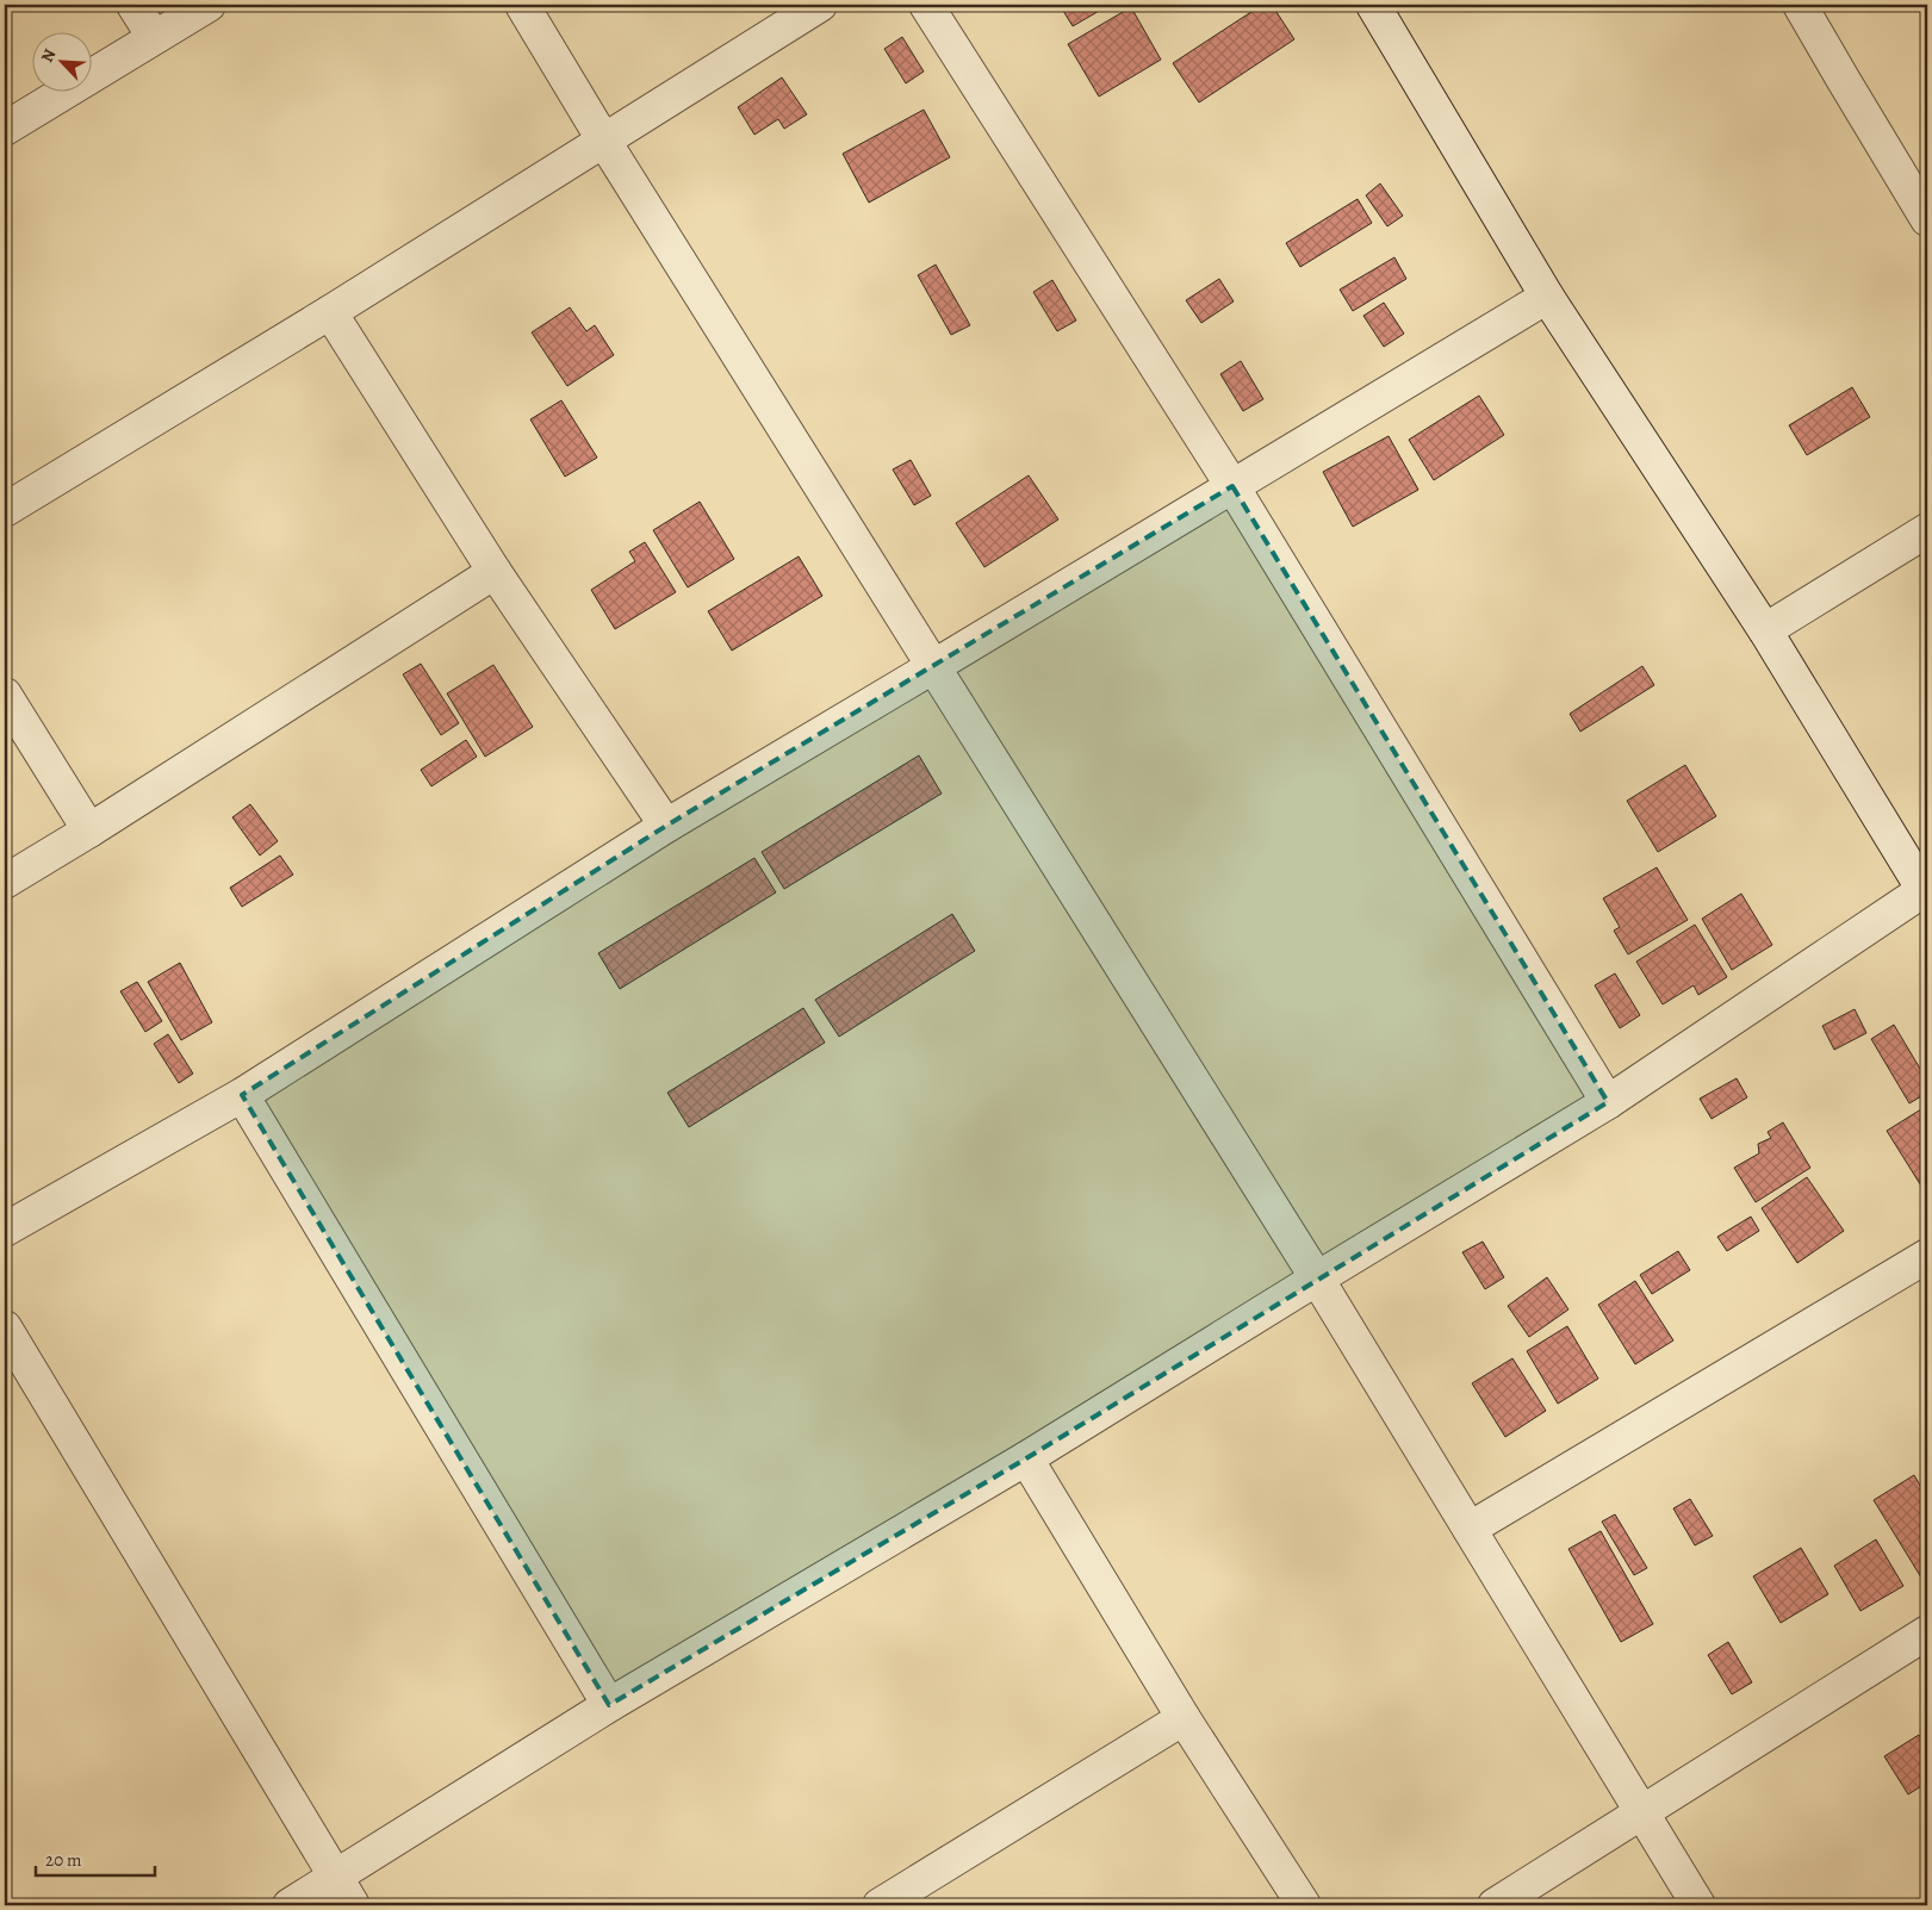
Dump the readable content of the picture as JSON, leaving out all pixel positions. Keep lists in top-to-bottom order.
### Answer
{
  "scale_bar": "20 m",
  "north": "top left"
}
